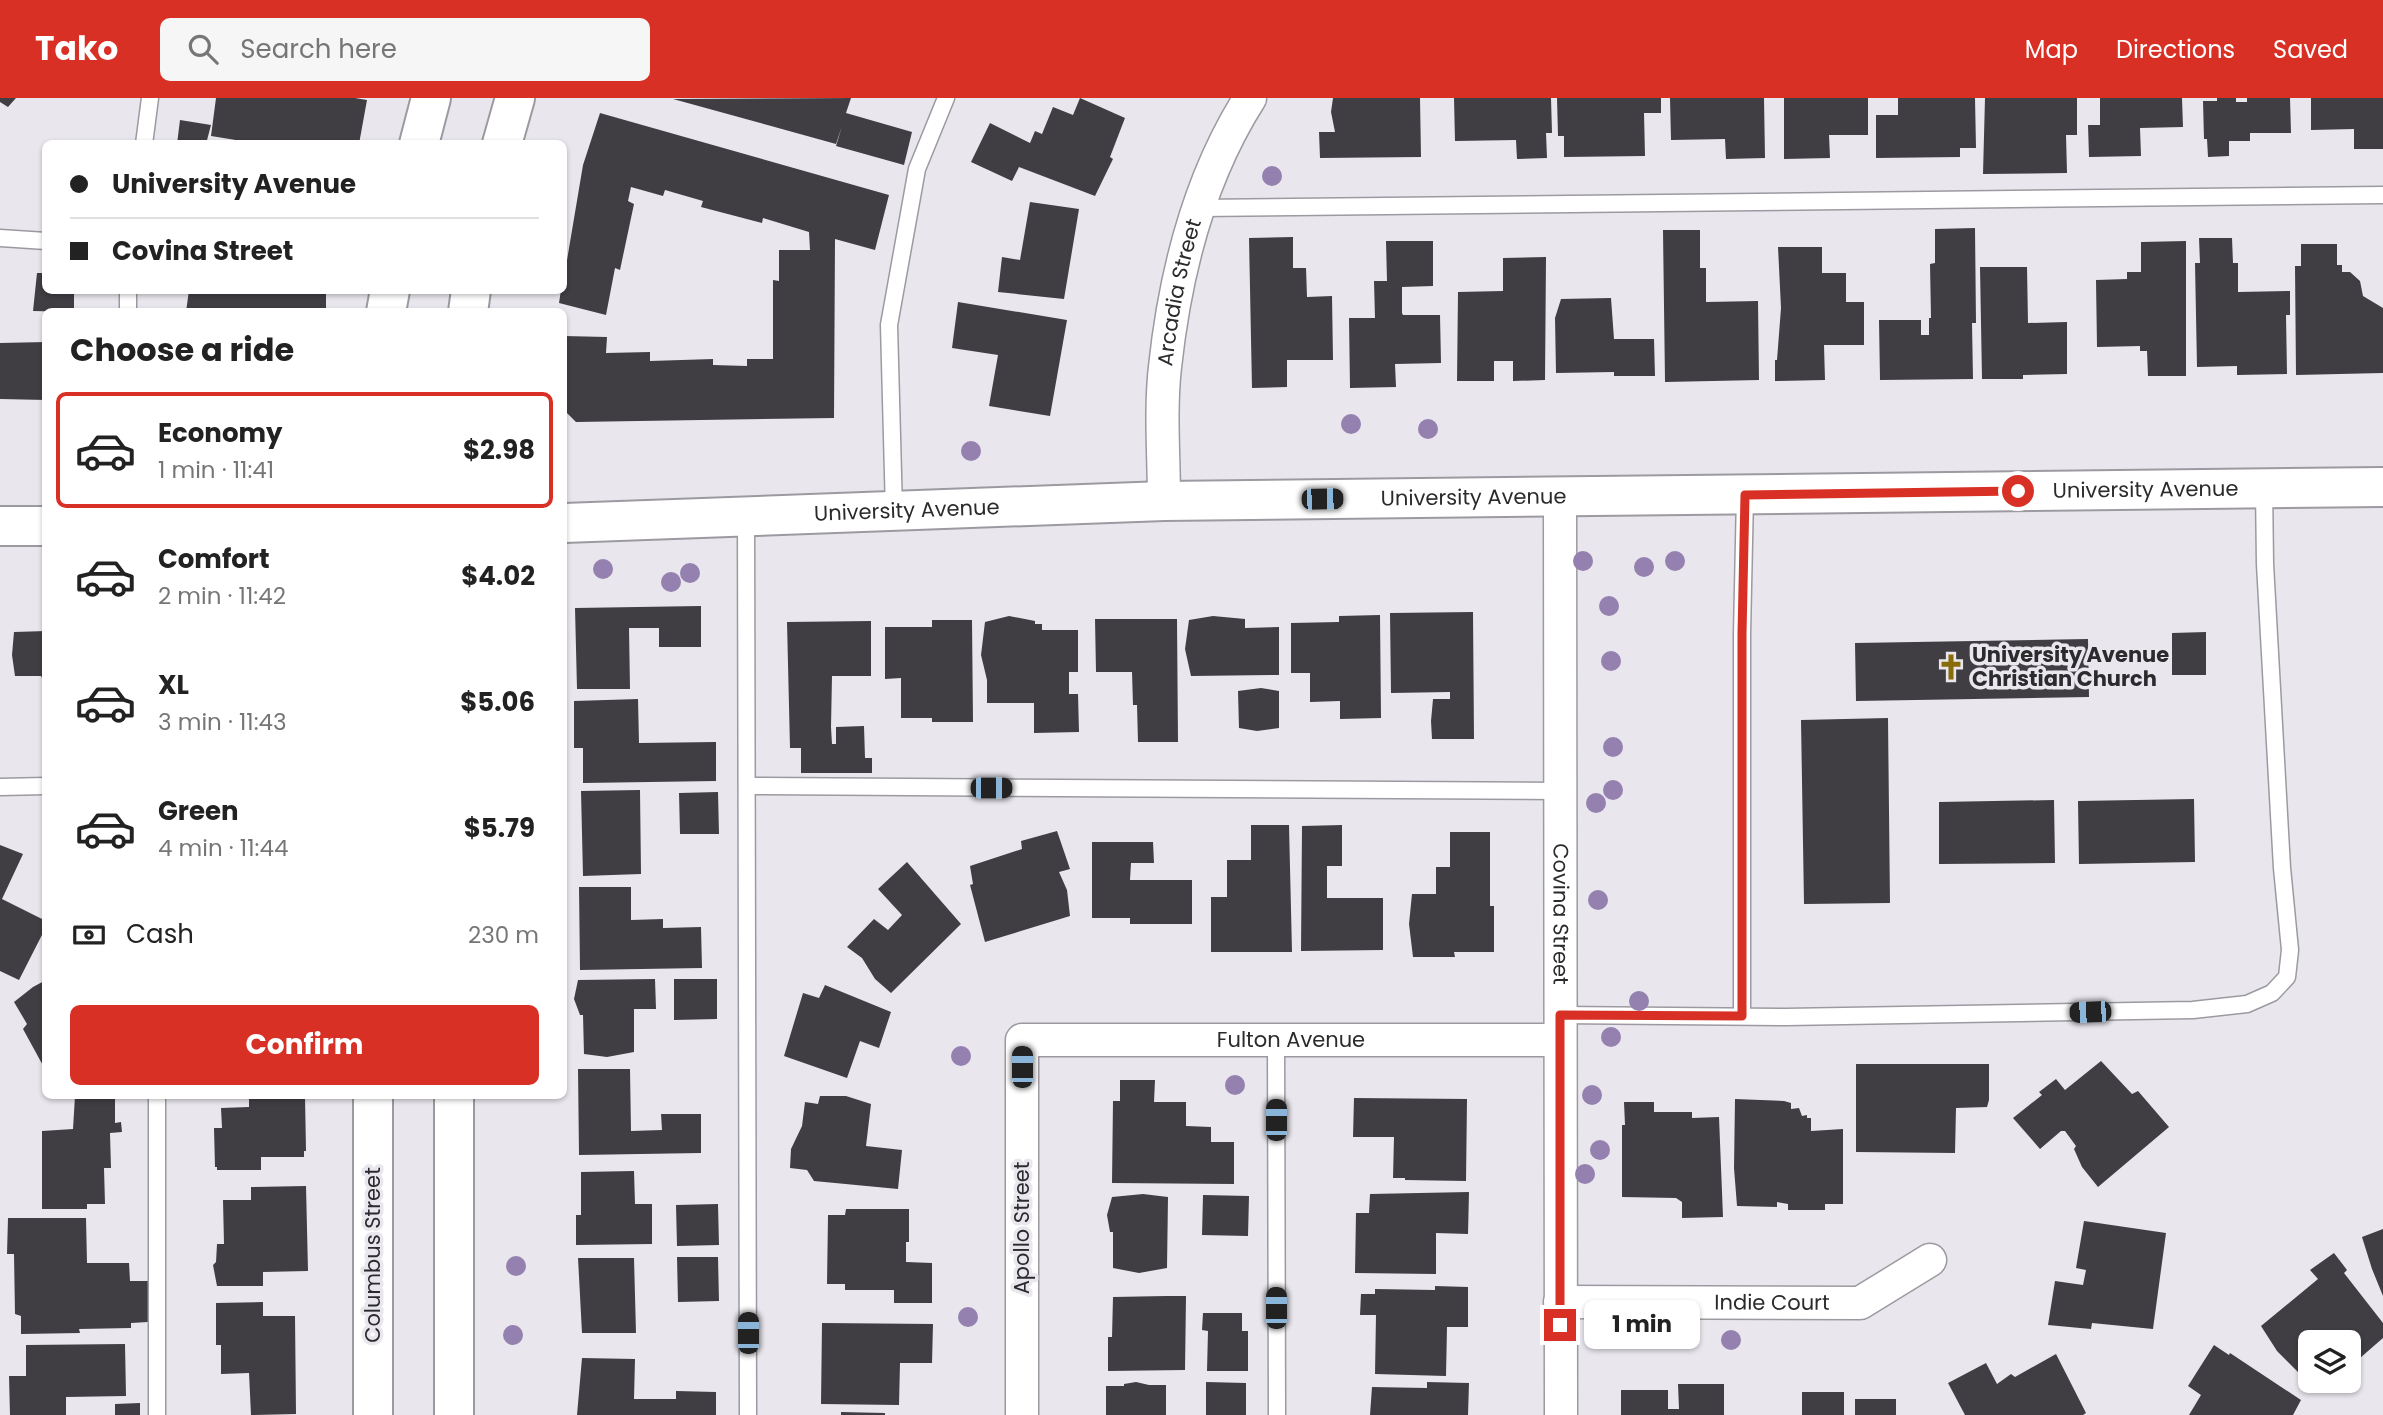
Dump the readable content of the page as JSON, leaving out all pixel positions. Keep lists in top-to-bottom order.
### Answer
{
  "streets": {
    "street": [
      "Arcadia Street",
      "University Avenue",
      "Covina Street",
      "Fulton Avenue",
      "Apollo Street",
      "Columbus Street",
      "Indie Court"
    ]
  },
  "crossings": [
    ["Arcadia Street", "University Avenue"],
    ["University Avenue", "Covina Street"],
    ["Covina Street", "Fulton Avenue"],
    ["Covina Street", "Indie Court"],
    ["Fulton Avenue", "Apollo Street"]
  ],
  "places": {
    "church": ["University Avenue Christian Church"]
  },
  "page": {
    "header": "Tako",
    "search": "Search here",
    "nav": ["Map", "Directions", "Saved"],
    "banner": ["University Avenue", "Covina Street"],
    "heading": "Choose a ride",
    "list": [
      {
        "name": "Economy",
        "note": "1 min · 11:41",
        "value": "$2.98"
      },
      {
        "name": "Comfort",
        "note": "2 min · 11:42",
        "value": "$4.02"
      },
      {
        "name": "XL",
        "note": "3 min · 11:43",
        "value": "$5.06"
      },
      {
        "name": "Green",
        "note": "4 min · 11:44",
        "value": "$5.79"
      }
    ],
    "pay": ["Cash", "230 m"],
    "buttons": "Confirm",
    "bubble": "1 min"
  }
}
